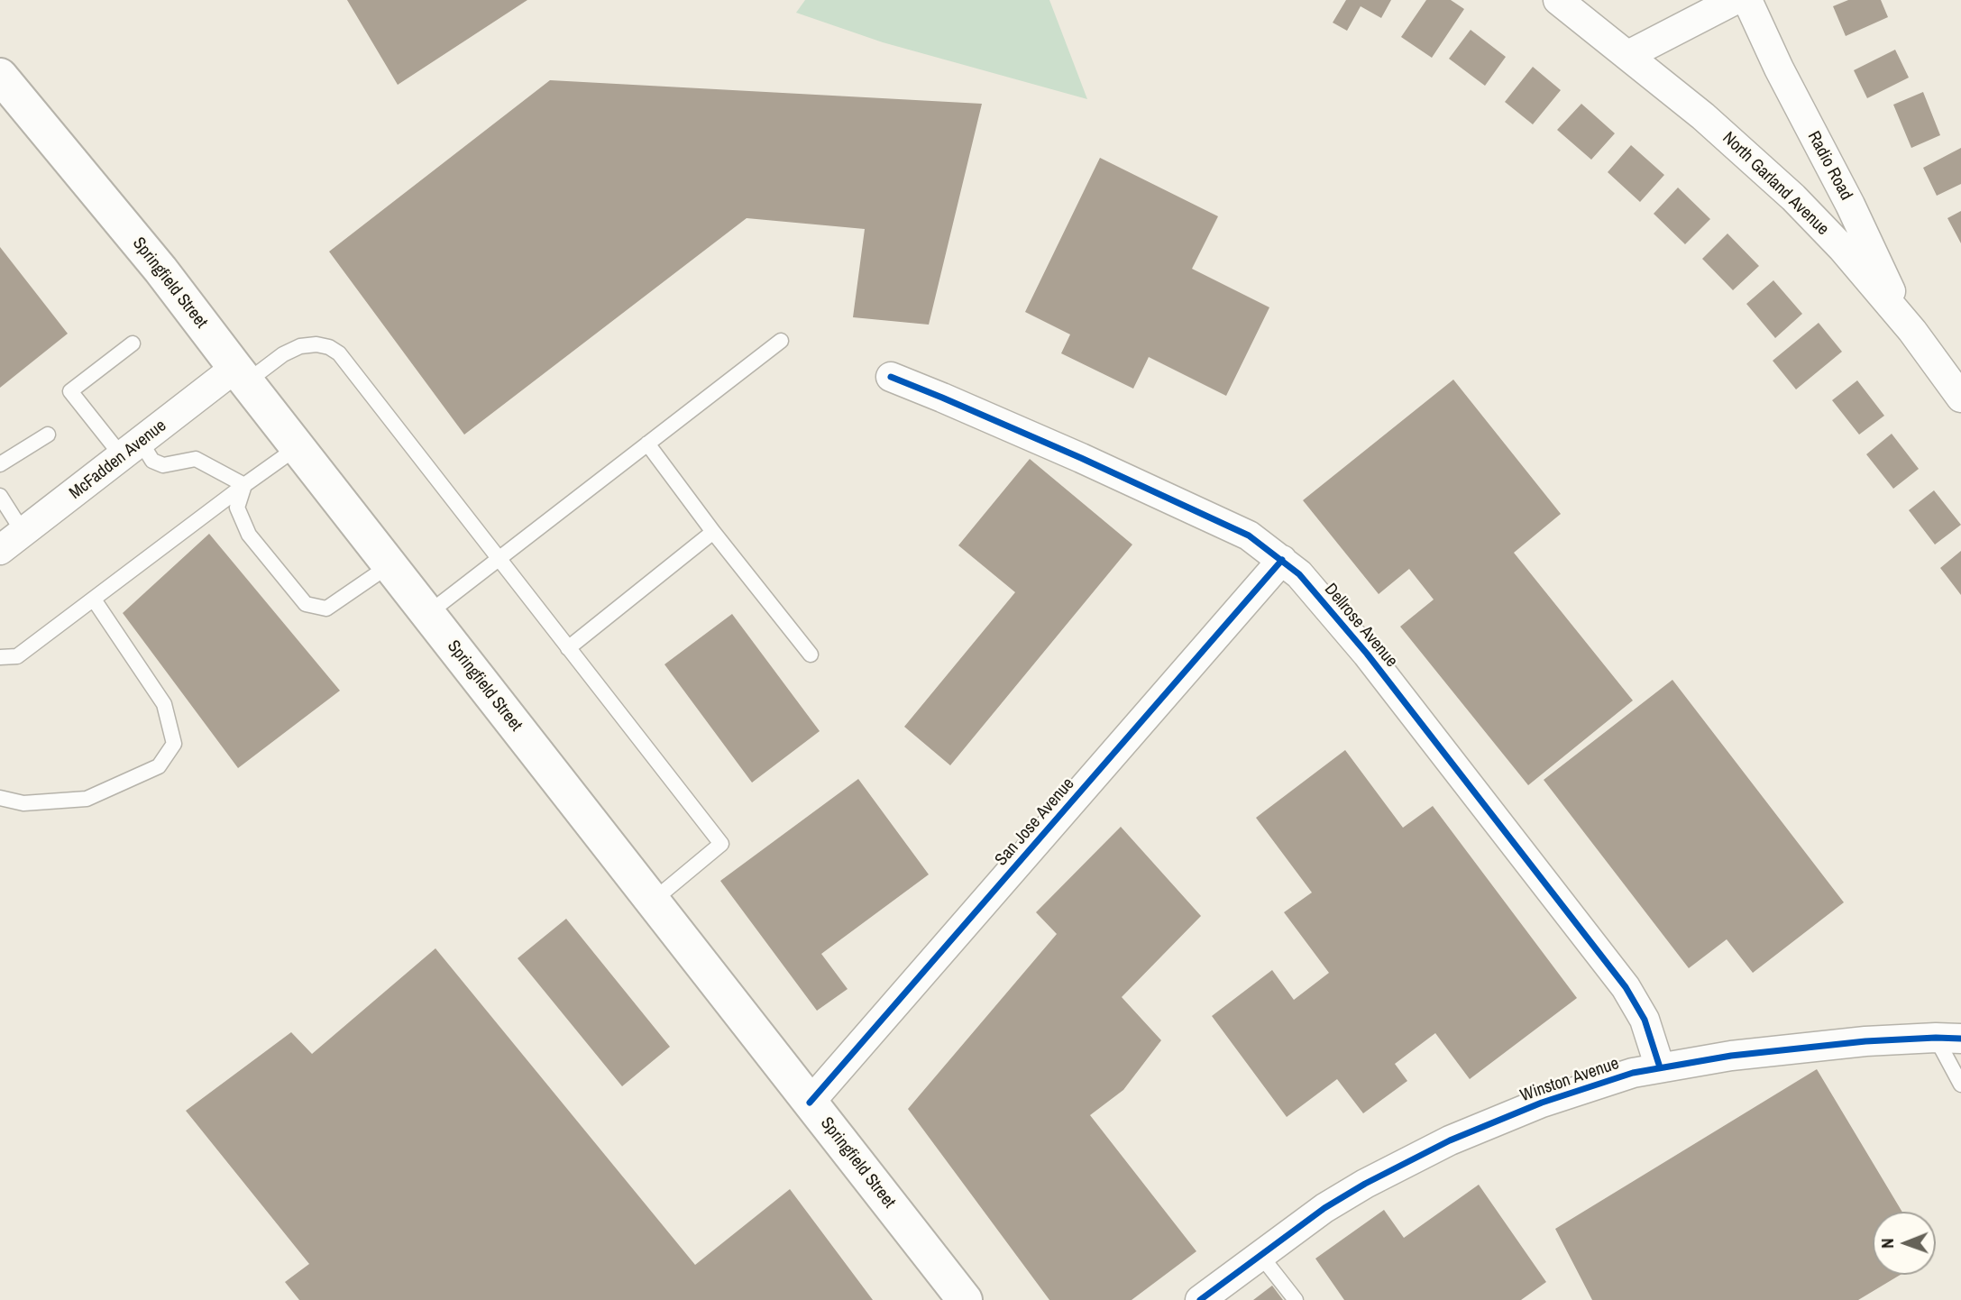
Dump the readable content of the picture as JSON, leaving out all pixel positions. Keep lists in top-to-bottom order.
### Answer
{
  "streets": {
    "main road": ["Springfield Street"],
    "street": [
      "Radio Road",
      "North Garland Avenue",
      "McFadden Avenue",
      "Dellrose Avenue",
      "San Jose Avenue",
      "Winston Avenue"
    ]
  },
  "crossings": [
    ["Radio Road", "North Garland Avenue"],
    ["Springfield Street", "McFadden Avenue"],
    ["Springfield Street", "San Jose Avenue"],
    ["Dellrose Avenue", "San Jose Avenue"],
    ["Dellrose Avenue", "Winston Avenue"]
  ],
  "north": "left"
}
